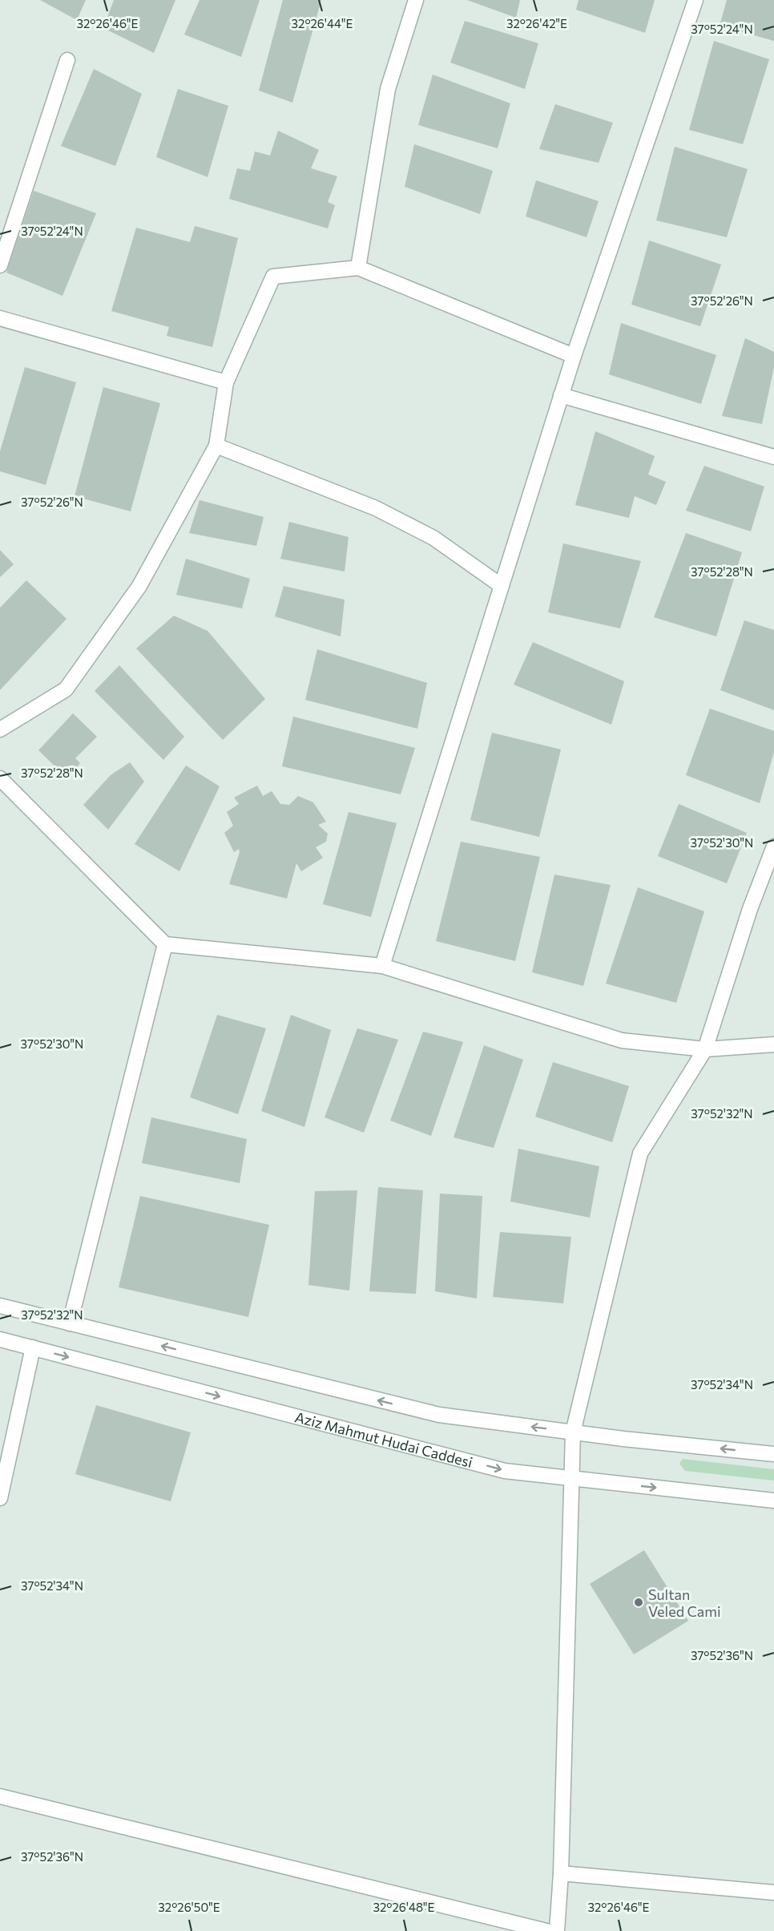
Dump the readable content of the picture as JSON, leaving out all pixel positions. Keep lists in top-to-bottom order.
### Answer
{
  "streets": {
    "street": ["Aziz Mahmut Hudai Caddesi"]
  },
  "places": ["Sultan Veled Cami"],
  "coordinates": [
    "32°26'46\"E",
    "32°26'44\"E",
    "32°26'42\"E",
    "37°52'24\"N",
    "37°52'26\"N",
    "37°52'28\"N",
    "37°52'30\"N",
    "37°52'32\"N",
    "37°52'34\"N",
    "37°52'36\"N",
    "32°26'50\"E",
    "32°26'48\"E"
  ]
}
